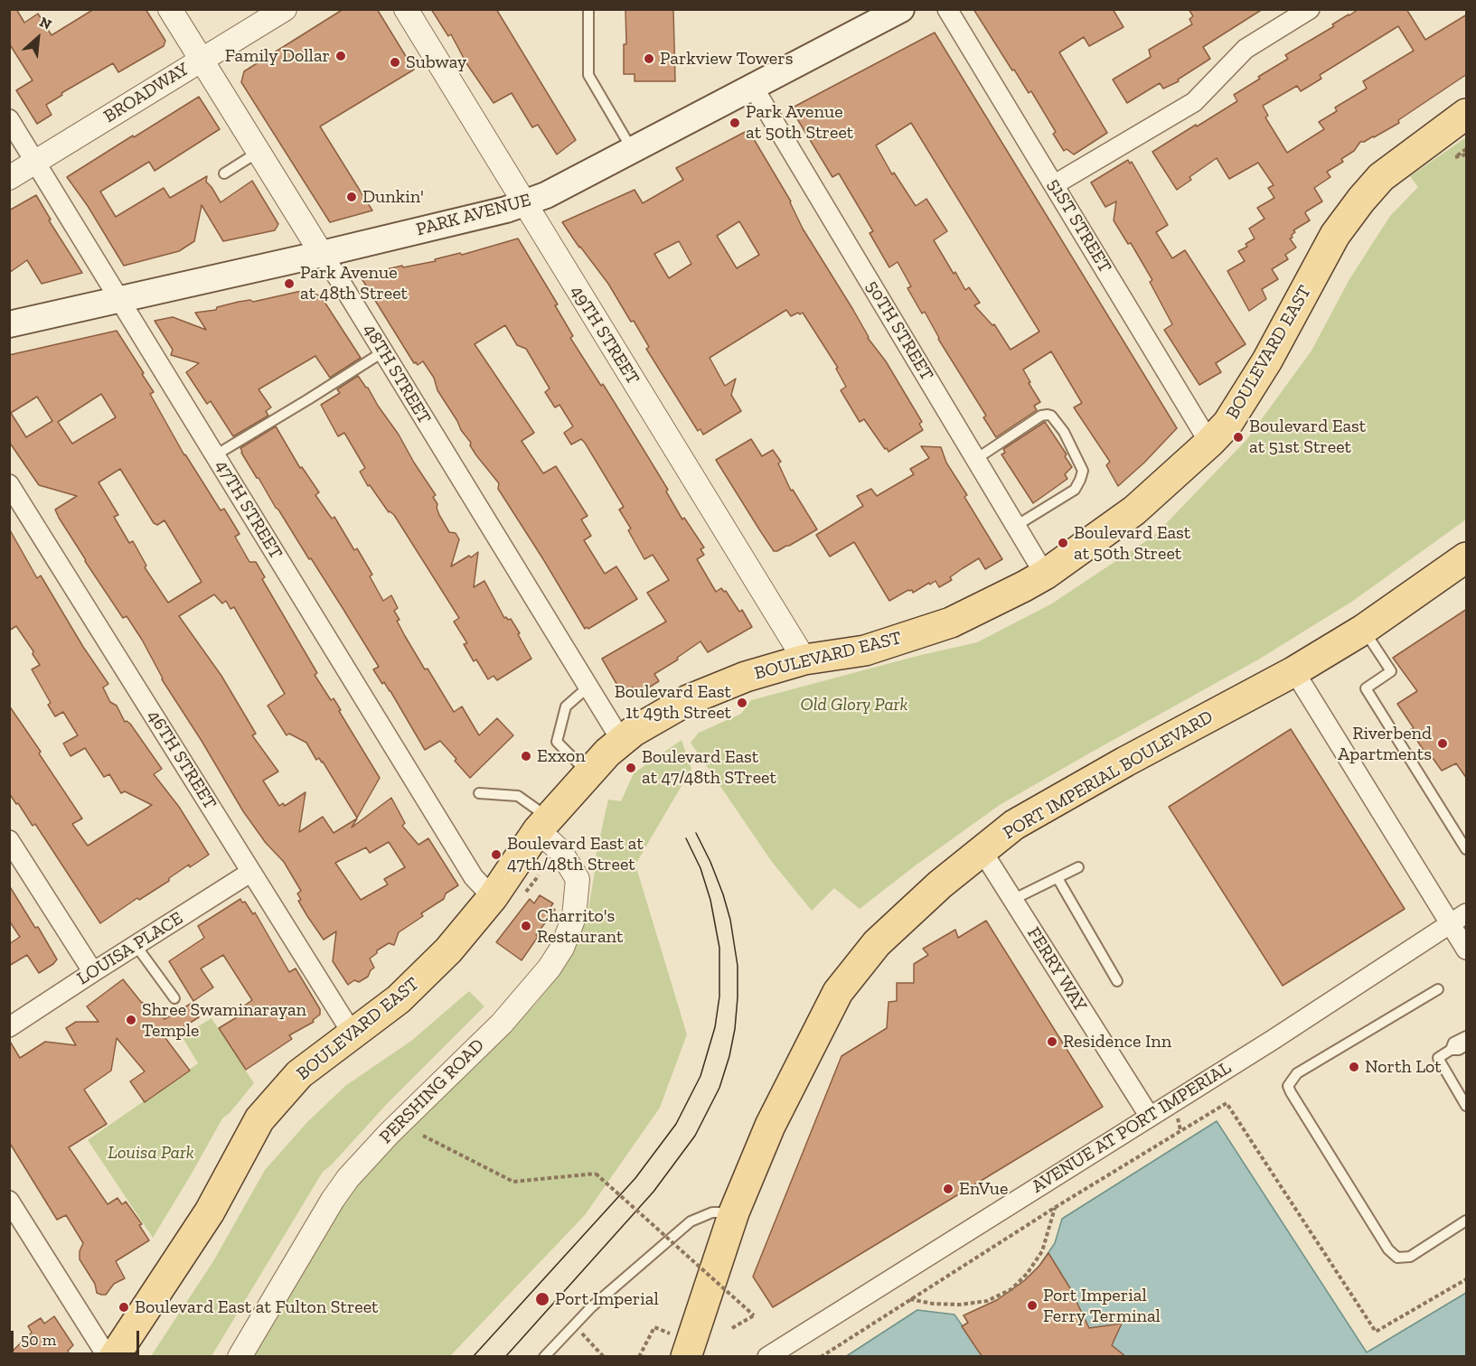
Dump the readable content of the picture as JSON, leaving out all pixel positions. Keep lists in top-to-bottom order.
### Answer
{
  "streets": {
    "main road": ["PARK AVENUE", "BOULEVARD EAST", "PORT IMPERIAL BOULEVARD"],
    "street": [
      "BROADWAY",
      "51ST STREET",
      "50TH STREET",
      "49TH STREET",
      "48TH STREET",
      "47TH STREET",
      "46TH STREET",
      "LOUISA PLACE",
      "FERRY WAY",
      "PERSHING ROAD",
      "AVENUE AT PORT IMPERIAL"
    ]
  },
  "crossings": [
    ["BROADWAY", "48TH STREET"],
    ["BROADWAY", "47TH STREET"],
    ["PARK AVENUE", "50TH STREET"],
    ["PARK AVENUE", "49TH STREET"],
    ["PARK AVENUE", "48TH STREET"],
    ["PARK AVENUE", "47TH STREET"],
    ["51ST STREET", "BOULEVARD EAST"],
    ["50TH STREET", "BOULEVARD EAST"],
    ["49TH STREET", "BOULEVARD EAST"],
    ["BOULEVARD EAST", "48TH STREET"],
    ["BOULEVARD EAST", "47TH STREET"],
    ["BOULEVARD EAST", "46TH STREET"],
    ["BOULEVARD EAST", "PERSHING ROAD"],
    ["46TH STREET", "LOUISA PLACE"],
    ["PORT IMPERIAL BOULEVARD", "FERRY WAY"],
    ["FERRY WAY", "AVENUE AT PORT IMPERIAL"]
  ],
  "parks": ["Old Glory Park", "Louisa Park"],
  "places": [
    "Family Dollar",
    "Parkview Towers",
    "Subway",
    "Park Avenue at 50th Street",
    "Dunkin'",
    "Park Avenue at 48th Street",
    "Boulevard East at 51st Street",
    "Boulevard East at 50th Street",
    "Boulevard East 1t 49th Street",
    "Riverbend Apartments",
    "Exxon",
    "Boulevard East at 47/48th STreet",
    "Boulevard East at 47th/48th Street",
    "Charrito's Restaurant",
    "Shree Swaminarayan Temple",
    "Residence Inn",
    "North Lot",
    "EnVue",
    "Port Imperial",
    "Port Imperial Ferry Terminal",
    "Boulevard East at Fulton Street"
  ],
  "scale_bar": "50 m",
  "north": "top right"
}
